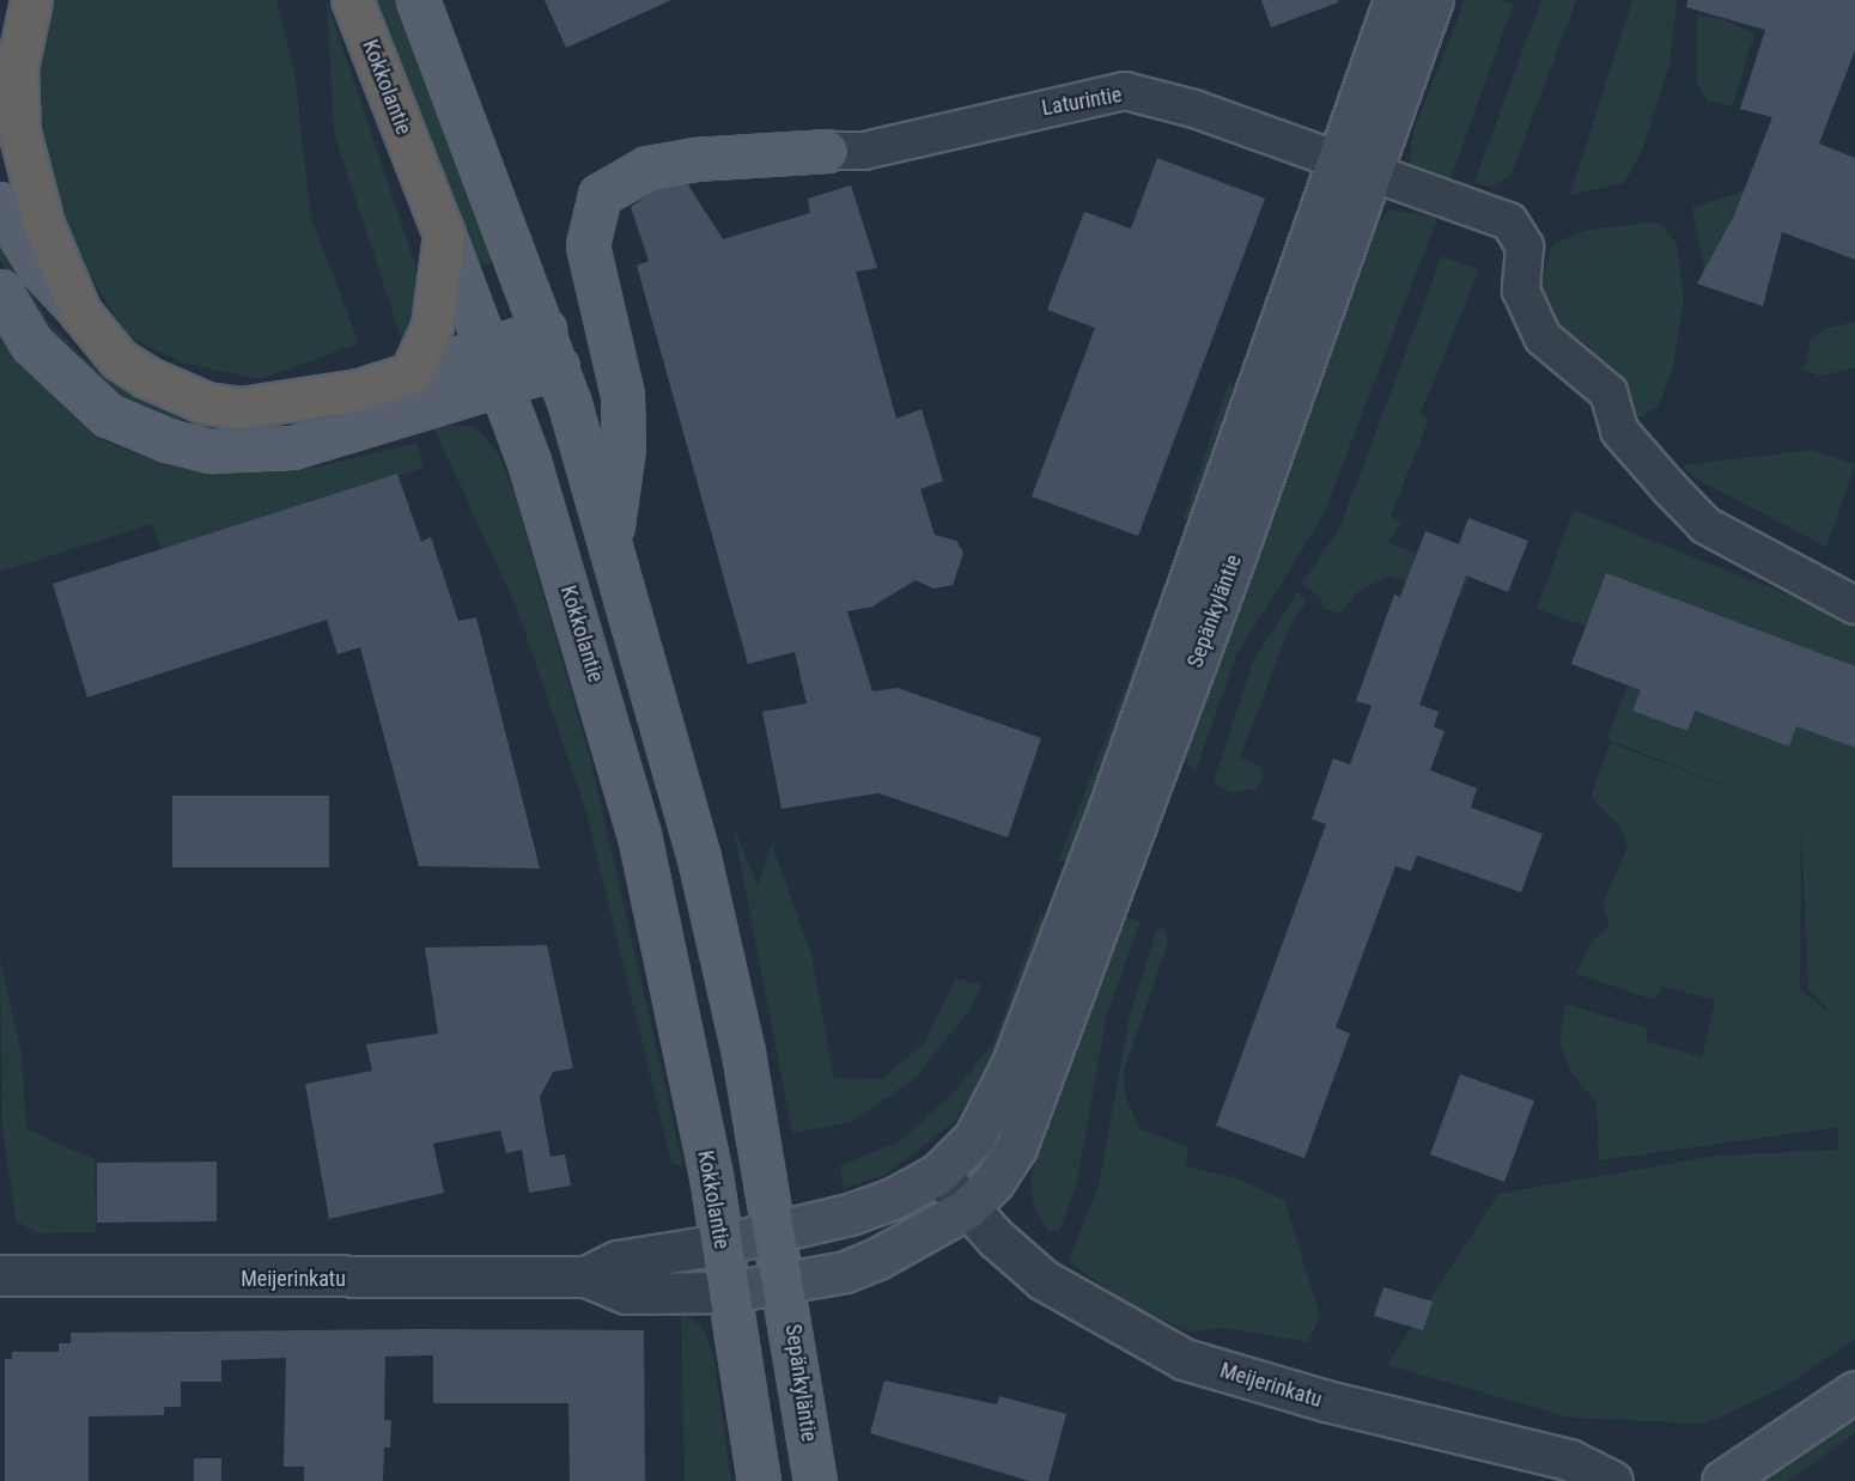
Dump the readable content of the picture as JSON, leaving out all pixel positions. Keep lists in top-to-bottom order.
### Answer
{
  "streets": {
    "highway": ["Kokkolantie"],
    "main road": ["Sepänkyläntie", "Meijerinkatu"],
    "street": ["Laturintie"]
  },
  "crossings": [
    ["Kokkolantie", "Meijerinkatu"],
    ["Laturintie", "Sepänkyläntie"],
    ["Sepänkyläntie", "Meijerinkatu"]
  ]
}
